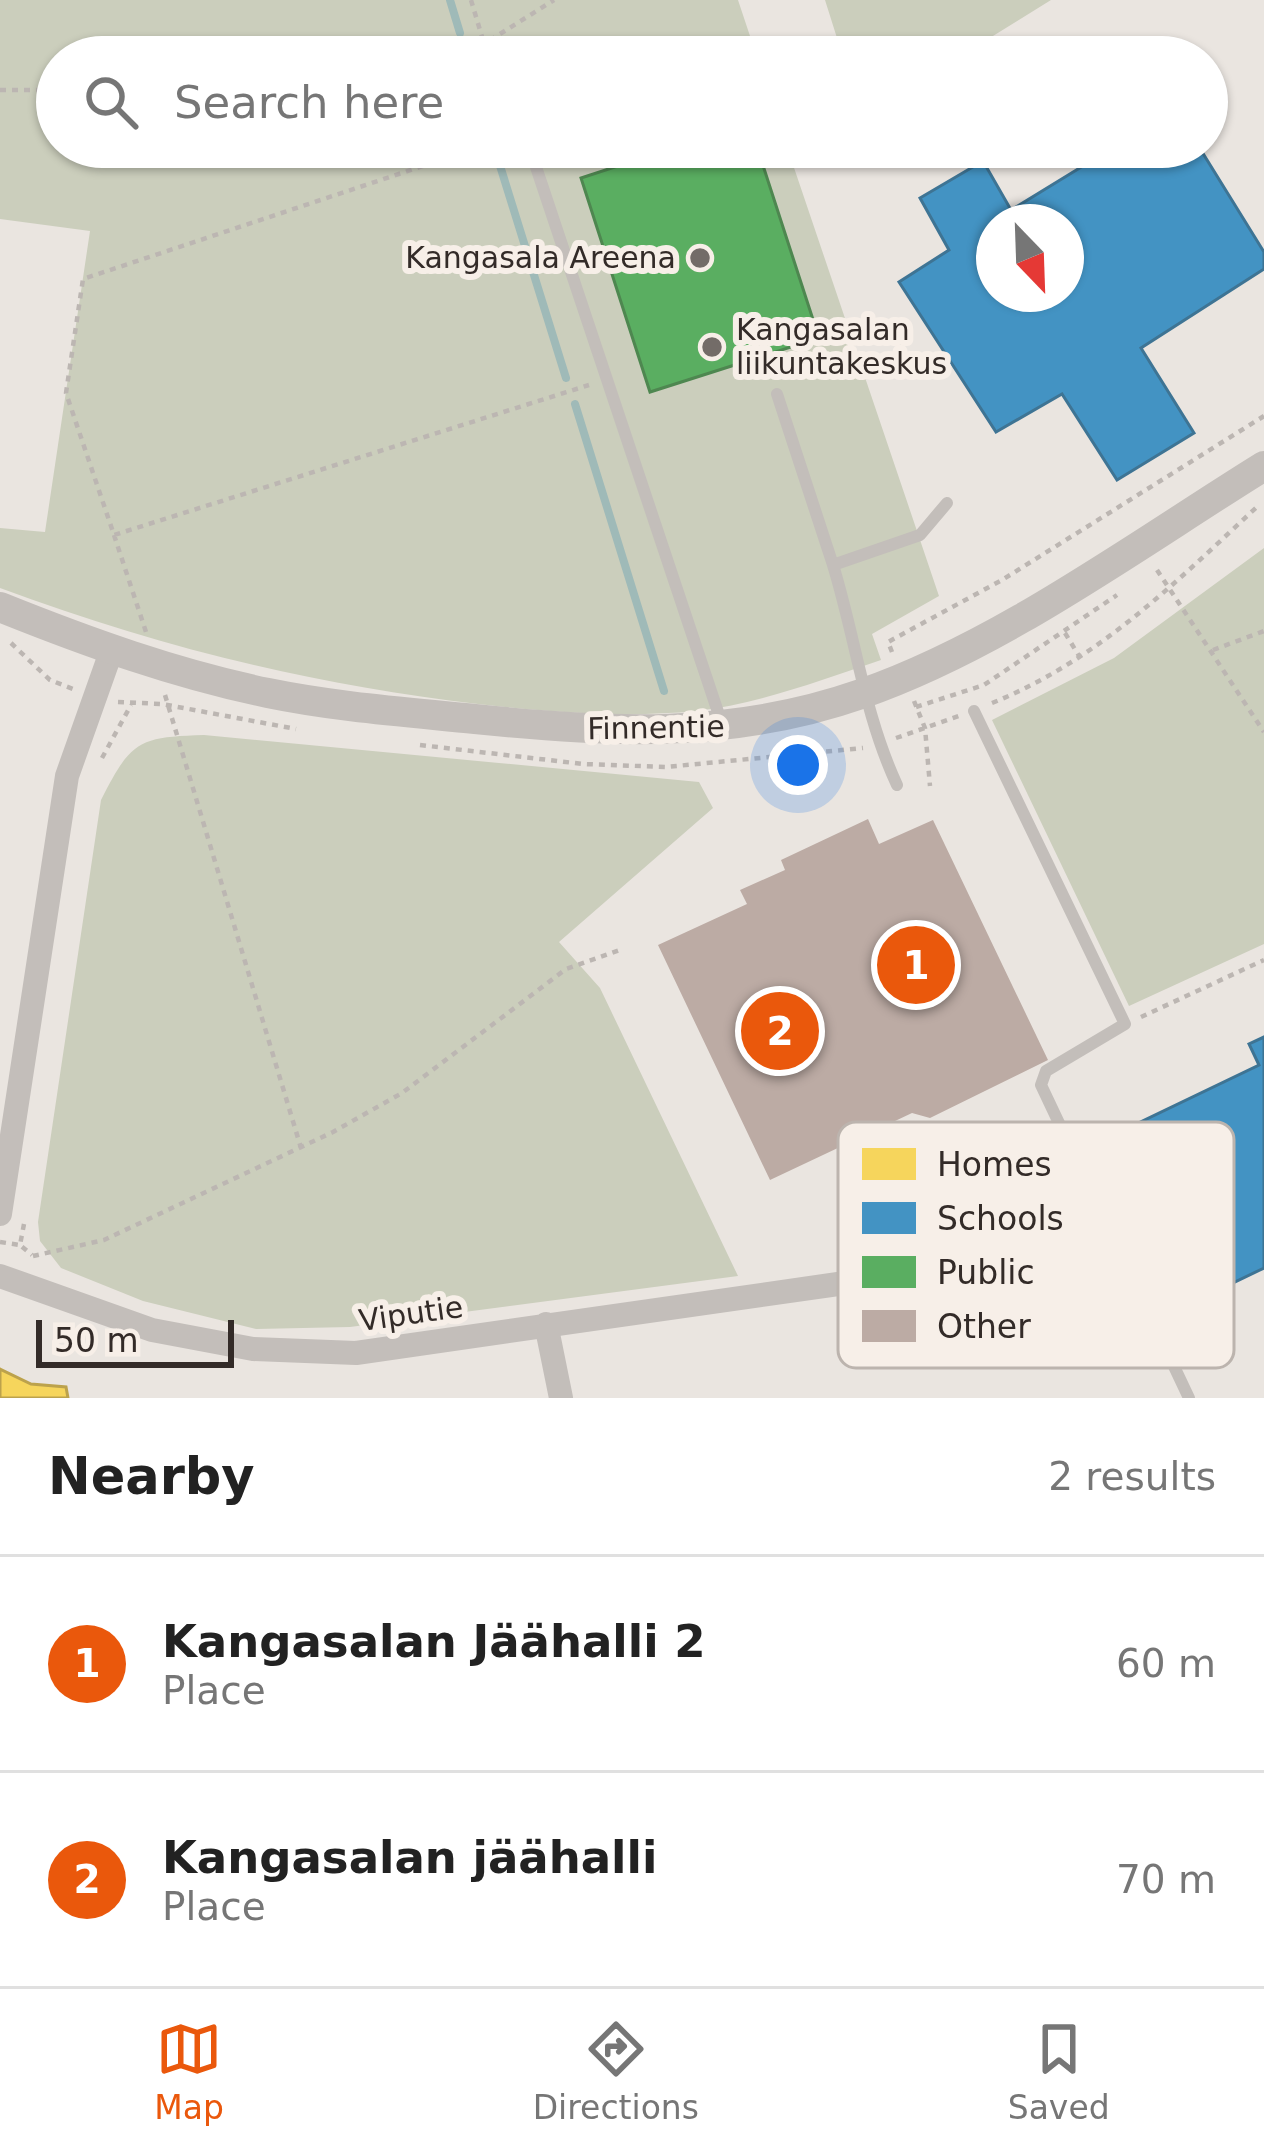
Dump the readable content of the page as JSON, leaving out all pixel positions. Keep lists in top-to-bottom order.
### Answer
{
  "streets": {
    "street": ["Finnentie", "Viputie"]
  },
  "places": ["Kangasala Areena", "Kangasalan liikuntakeskus"],
  "legend": [
    "Homes",
    "Schools",
    "Public",
    "Other"
  ],
  "scale_bar": "50 m",
  "north": "bottom right",
  "page": {
    "search": "Search here",
    "pins": ["1", "2"],
    "scale": "50 m",
    "heading": ["Nearby", "2 results"],
    "list": [
      {
        "mark": "1",
        "name": "Kangasalan Jäähalli 2",
        "note": "Place",
        "value": "60 m"
      },
      {
        "mark": "2",
        "name": "Kangasalan jäähalli",
        "note": "Place",
        "value": "70 m"
      }
    ],
    "nav": ["Map", "Directions", "Saved"]
  }
}
